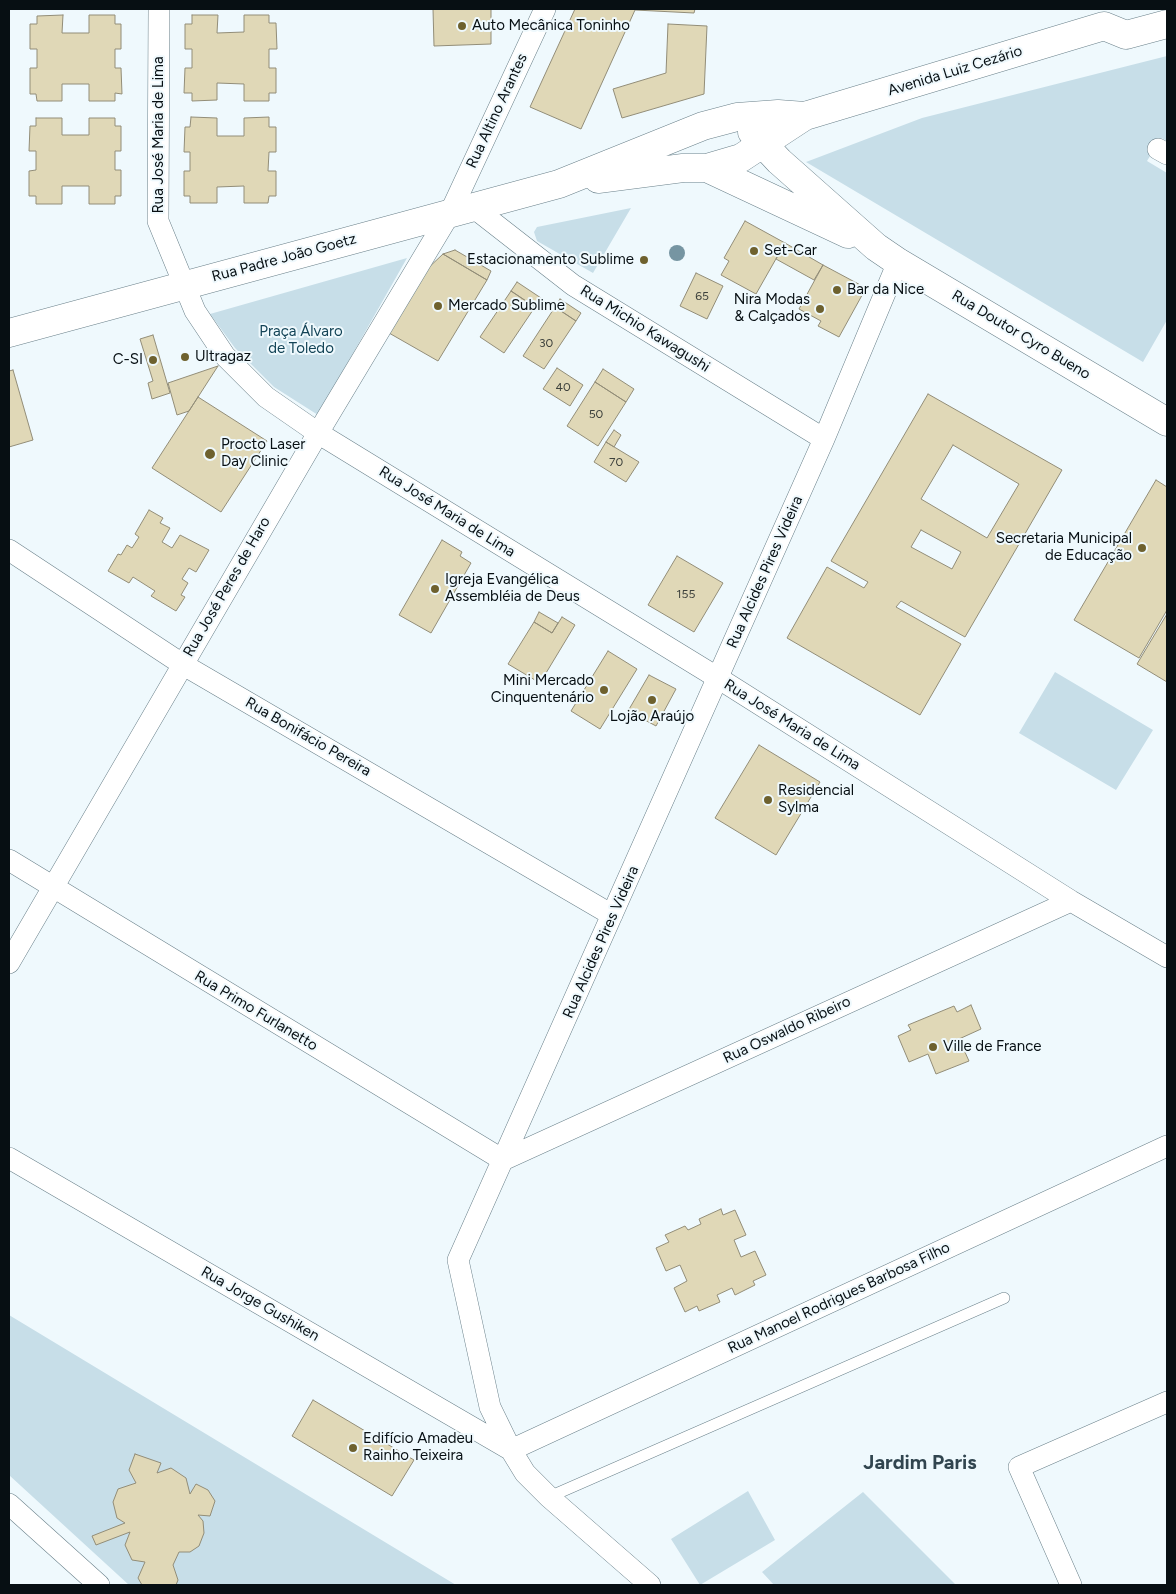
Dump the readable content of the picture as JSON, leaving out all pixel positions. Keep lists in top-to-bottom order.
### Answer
{
  "streets": {
    "street": [
      "Avenida Luiz Cezário",
      "Rua Altino Arantes",
      "Rua José Maria de Lima",
      "Rua Padre João Goetz",
      "Rua Michio Kawagushi",
      "Rua Doutor Cyro Bueno",
      "Rua Alcides Pires Videira",
      "Rua José Peres de Haro",
      "Rua Bonifácio Pereira",
      "Rua Primo Furlanetto",
      "Rua Oswaldo Ribeiro",
      "Rua Manoel Rodrigues Barbosa Filho",
      "Rua Jorge Gushiken"
    ]
  },
  "crossings": [
    ["Avenida Luiz Cezário", "Rua Padre João Goetz"],
    ["Avenida Luiz Cezário", "Rua Doutor Cyro Bueno"],
    ["Rua Altino Arantes", "Rua Padre João Goetz"],
    ["Rua Altino Arantes", "Rua Michio Kawagushi"],
    ["Rua Altino Arantes", "Rua José Peres de Haro"],
    ["Rua José Maria de Lima", "Rua Padre João Goetz"],
    ["Rua José Maria de Lima", "Rua Alcides Pires Videira"],
    ["Rua José Maria de Lima", "Rua José Peres de Haro"],
    ["Rua José Maria de Lima", "Rua Oswaldo Ribeiro"],
    ["Rua Padre João Goetz", "Rua Michio Kawagushi"],
    ["Rua Padre João Goetz", "Rua Doutor Cyro Bueno"],
    ["Rua Padre João Goetz", "Rua José Peres de Haro"],
    ["Rua Michio Kawagushi", "Rua Alcides Pires Videira"],
    ["Rua Michio Kawagushi", "Rua José Peres de Haro"],
    ["Rua Doutor Cyro Bueno", "Rua Alcides Pires Videira"],
    ["Rua Alcides Pires Videira", "Rua Bonifácio Pereira"],
    ["Rua Alcides Pires Videira", "Rua Primo Furlanetto"],
    ["Rua Alcides Pires Videira", "Rua Oswaldo Ribeiro"],
    ["Rua Alcides Pires Videira", "Rua Manoel Rodrigues Barbosa Filho"],
    ["Rua Alcides Pires Videira", "Rua Jorge Gushiken"],
    ["Rua José Peres de Haro", "Rua Bonifácio Pereira"],
    ["Rua José Peres de Haro", "Rua Primo Furlanetto"],
    ["Rua Primo Furlanetto", "Rua Oswaldo Ribeiro"],
    ["Rua Manoel Rodrigues Barbosa Filho", "Rua Jorge Gushiken"]
  ],
  "districts": ["Jardim Paris"],
  "parks": ["Praça Álvaro de Toledo"],
  "places": [
    "Auto Mecânica Toninho",
    "Set-Car",
    "Estacionamento Sublime",
    "Bar da Nice",
    "Mercado Sublime",
    "Nira Modas & Calçados",
    "Ultragaz",
    "C-SI",
    "Procto Laser Day Clinic",
    "Secretaria Municipal de Educação",
    "Igreja Evangélica Assembléia de Deus",
    "Mini Mercado Cinquentenário",
    "Lojão Araújo",
    "Residencial Sylma",
    "Ville de France",
    "Edifício Amadeu Rainho Teixeira"
  ],
  "house_numbers": [
    "65",
    "30",
    "40",
    "50",
    "70",
    "155"
  ]
}
